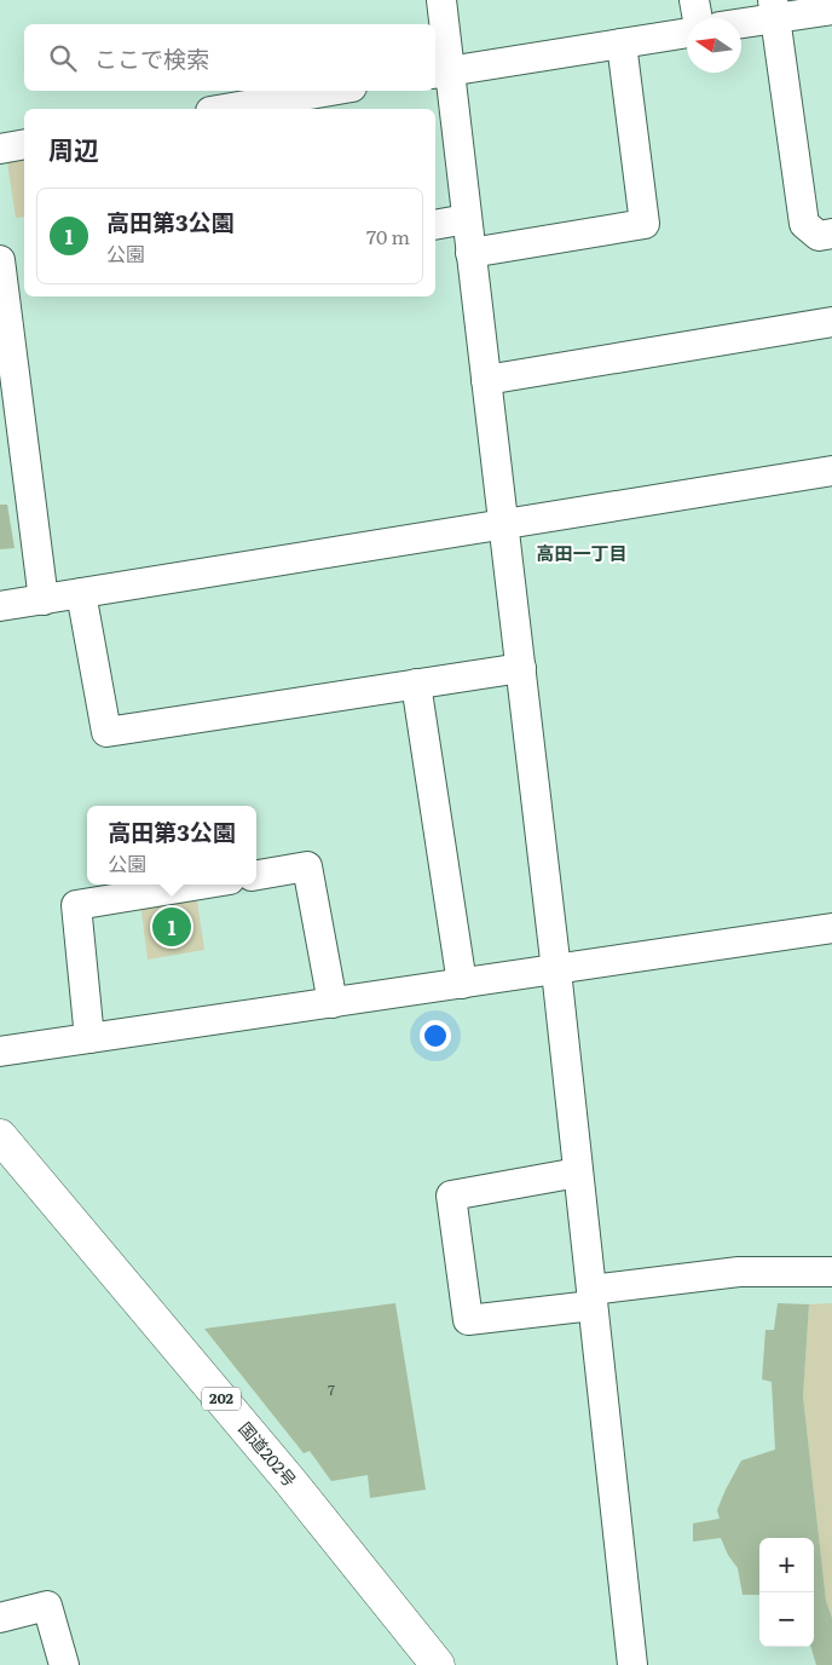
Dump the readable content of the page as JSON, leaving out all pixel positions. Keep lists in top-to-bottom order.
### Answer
{
  "streets": {
    "highway": ["202", "国道202号"]
  },
  "districts": ["高田一丁目"],
  "house_numbers": ["7"],
  "north": "left",
  "page": {
    "search": "ここで検索",
    "heading": "周辺",
    "list": [
      {
        "mark": "1",
        "name": "高田第3公園",
        "note": "公園",
        "value": "70 m"
      }
    ],
    "popup": ["高田第3公園", "公園"],
    "pins": "1",
    "map_buttons": ["+", "−"]
  }
}
